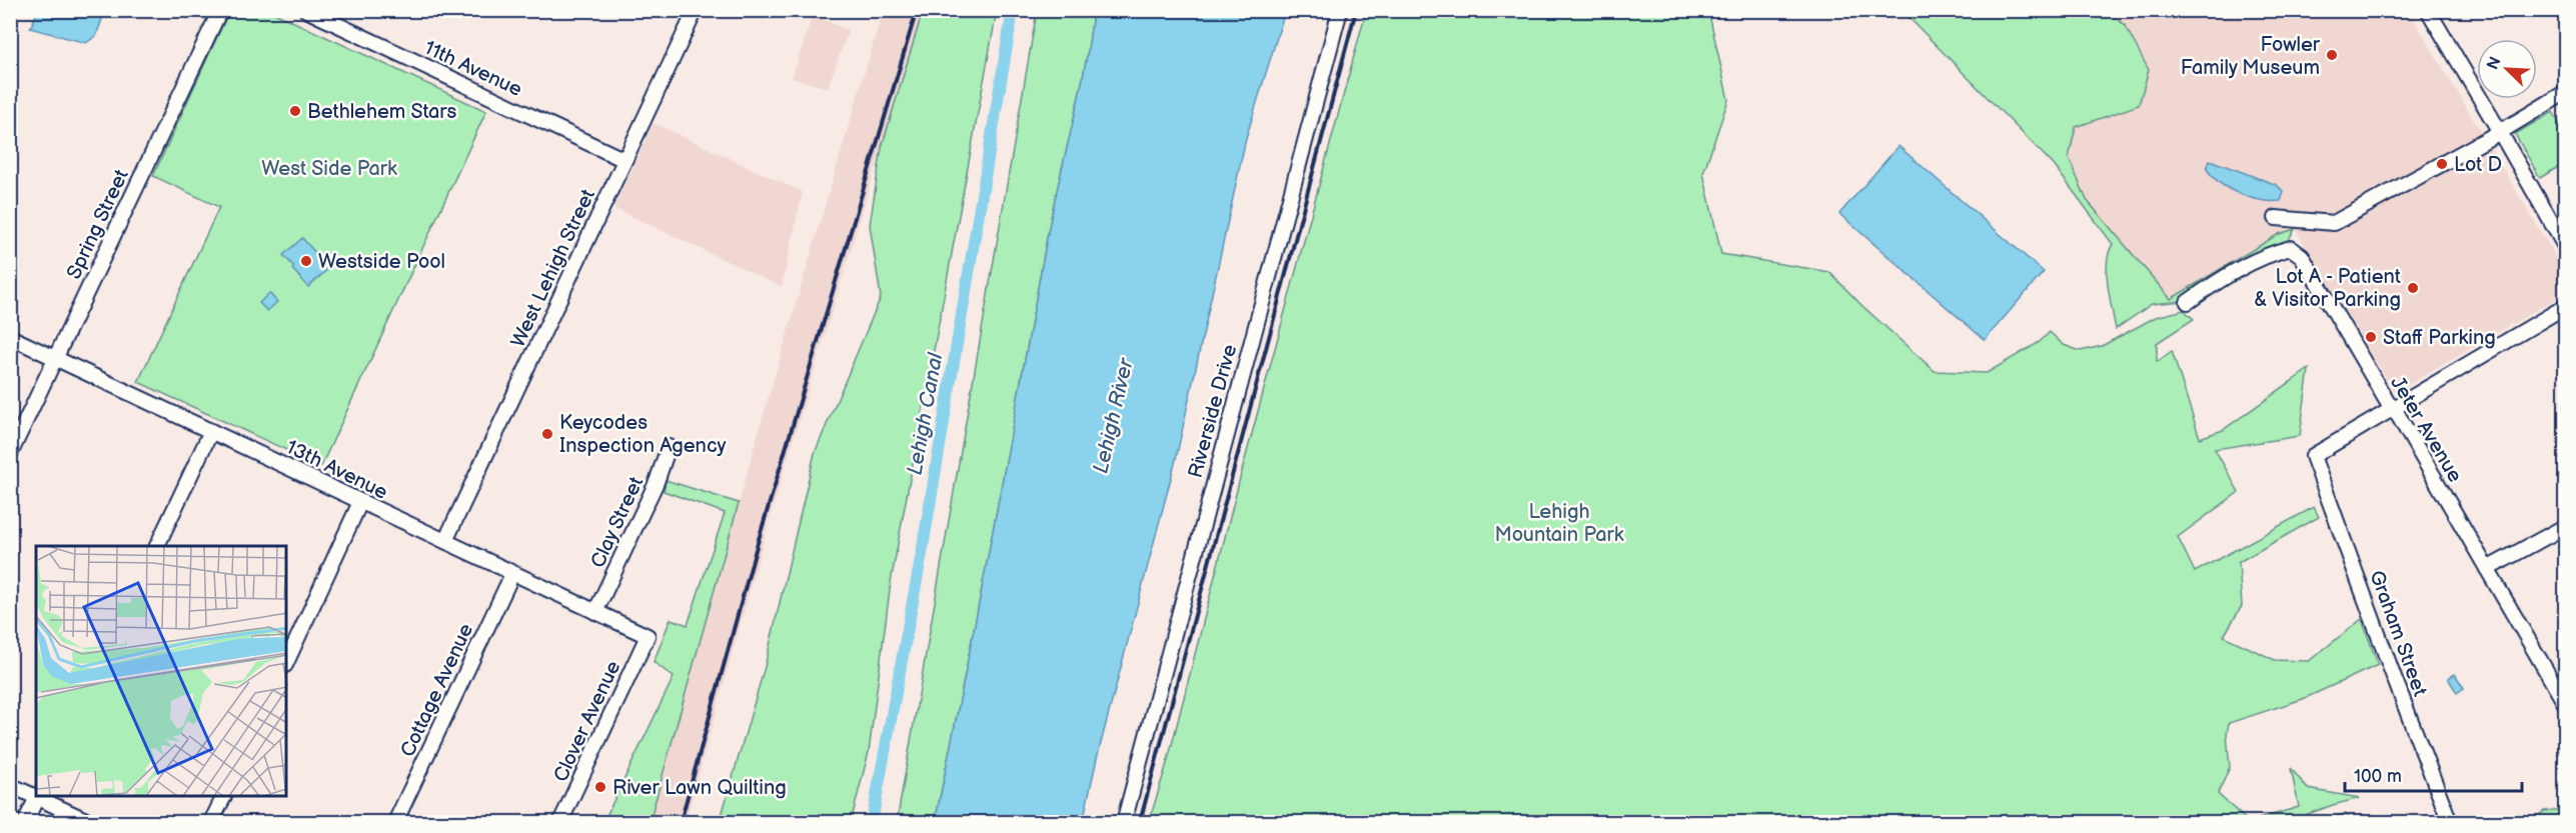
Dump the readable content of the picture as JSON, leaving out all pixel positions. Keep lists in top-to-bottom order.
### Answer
{
  "streets": {
    "street": [
      "11th Avenue",
      "Spring Street",
      "West Lehigh Street",
      "Riverside Drive",
      "Jeter Avenue",
      "13th Avenue",
      "Clay Street",
      "Graham Street",
      "Cottage Avenue",
      "Clover Avenue"
    ]
  },
  "crossings": [
    ["11th Avenue", "West Lehigh Street"],
    ["Spring Street", "13th Avenue"],
    ["West Lehigh Street", "13th Avenue"],
    ["Jeter Avenue", "Graham Street"],
    ["13th Avenue", "Clay Street"],
    ["13th Avenue", "Cottage Avenue"],
    ["13th Avenue", "Clover Avenue"]
  ],
  "water": ["Lehigh Canal", "Lehigh River"],
  "parks": ["West Side Park", "Lehigh Mountain Park"],
  "places": [
    "Fowler Family Museum",
    "Bethlehem Stars",
    "Lot D",
    "Westside Pool",
    "Lot A - Patient & Visitor Parking",
    "Staff Parking",
    "Keycodes Inspection Agency",
    "River Lawn Quilting"
  ],
  "scale_bar": "100 m",
  "north": "top left"
}
